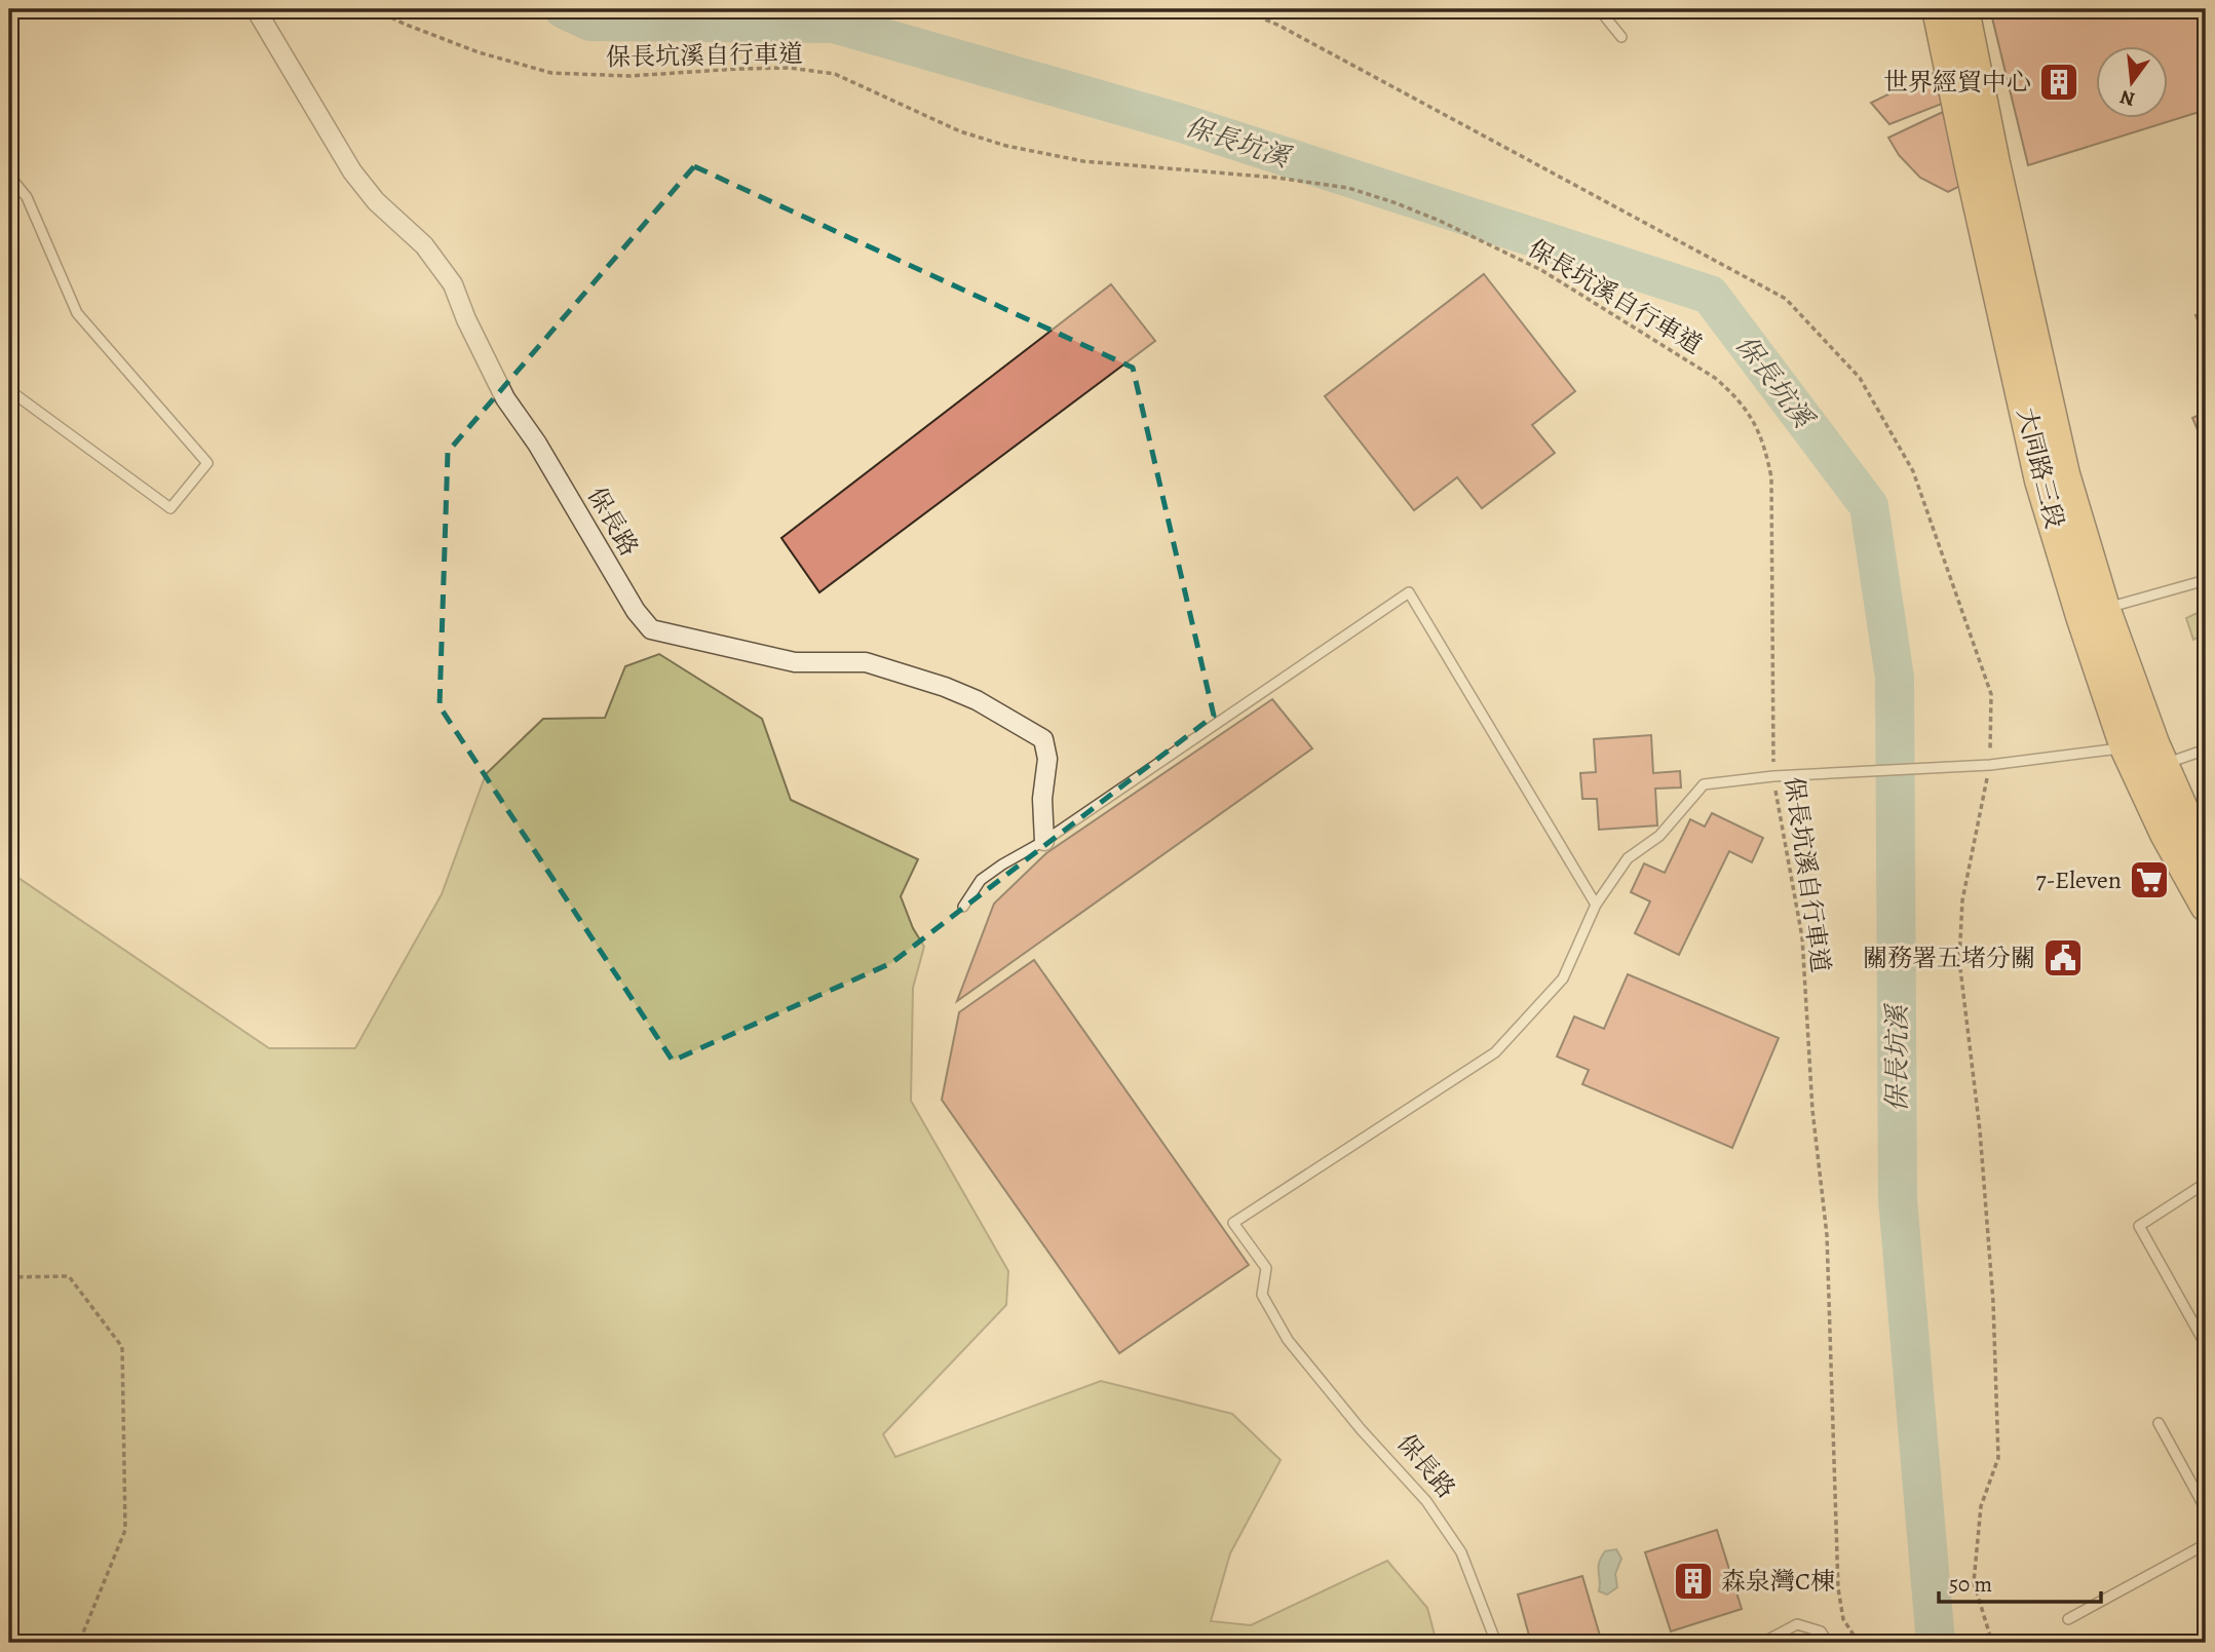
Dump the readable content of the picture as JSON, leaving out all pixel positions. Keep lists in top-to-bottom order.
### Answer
{
  "streets": {
    "main road": ["大同路三段"],
    "street": ["保長路"],
    "path": ["保長坑溪自行車道"]
  },
  "water": ["保長坑溪"],
  "places": {
    "building": ["世界經貿中心", "森泉灣C棟"],
    "supermarket": ["7-Eleven"],
    "public building": ["關務署五堵分關"]
  },
  "scale_bar": "50 m",
  "north": "bottom"
}
